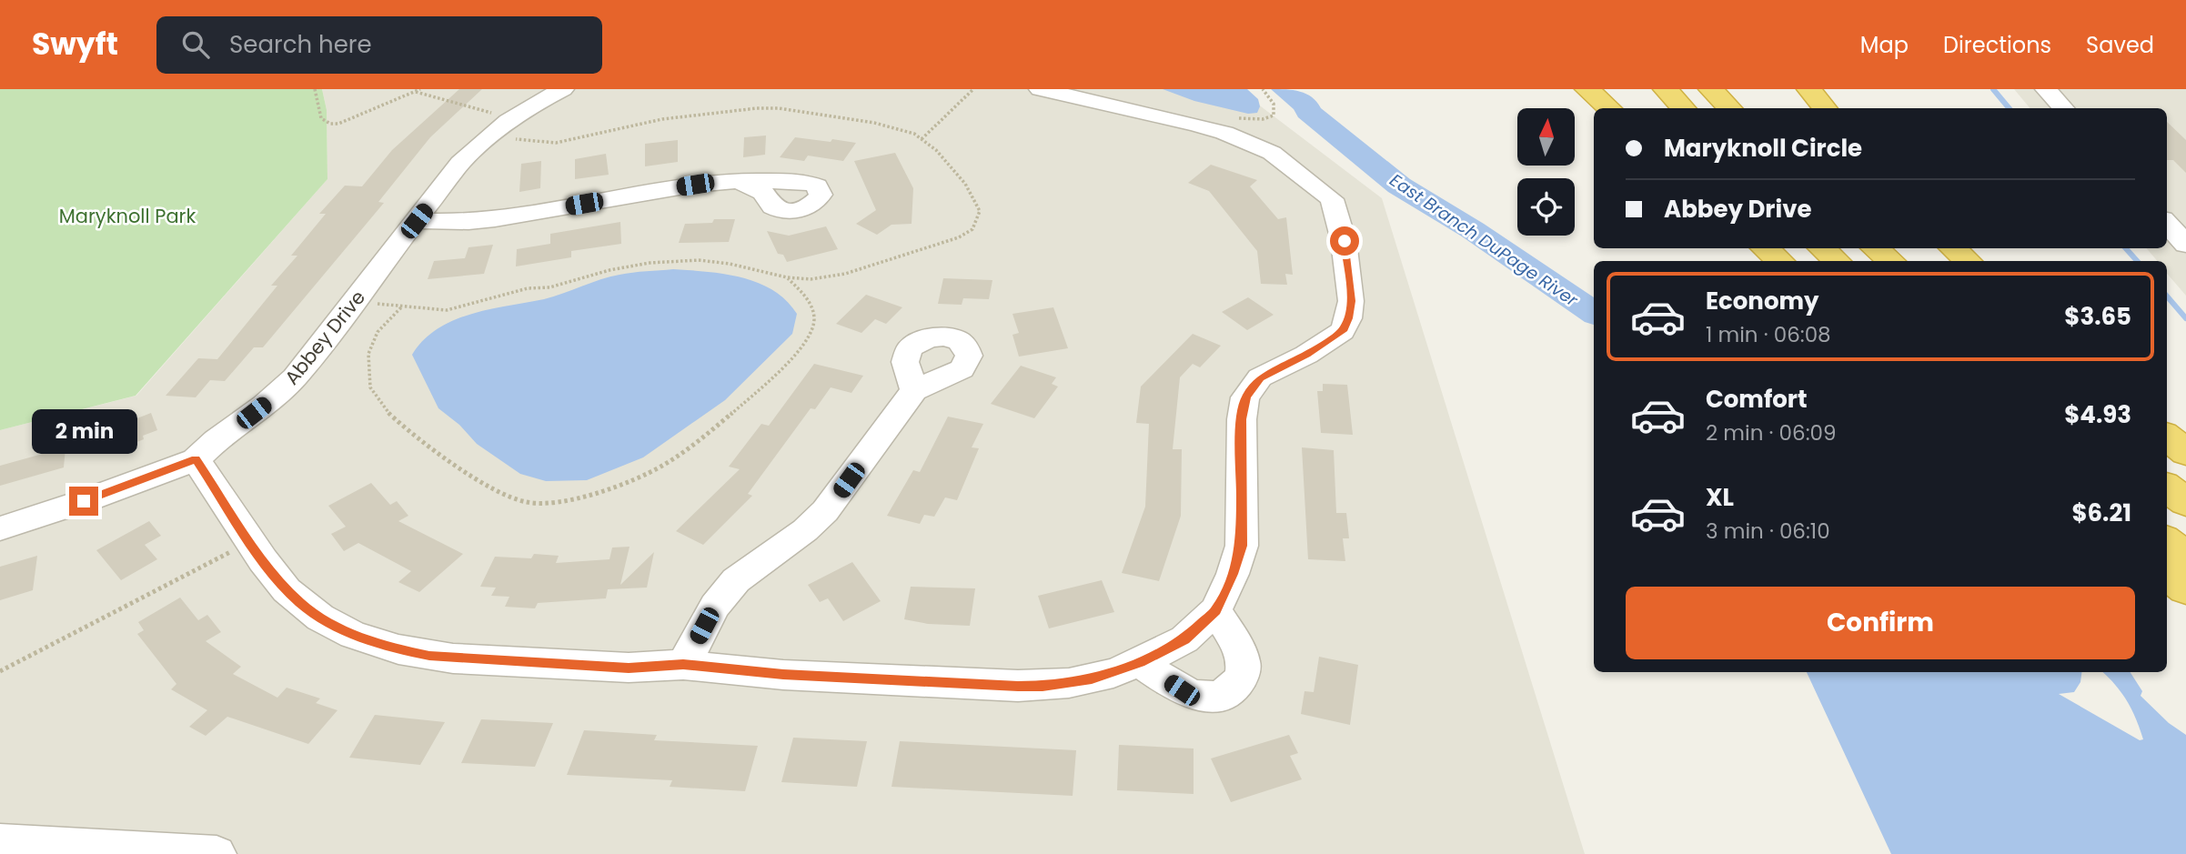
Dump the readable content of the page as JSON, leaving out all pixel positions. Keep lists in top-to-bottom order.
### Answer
{
  "streets": {
    "street": ["Abbey Drive"]
  },
  "water": ["East Branch DuPage River"],
  "parks": ["Maryknoll Park"],
  "north": "top",
  "page": {
    "header": "Swyft",
    "search": "Search here",
    "nav": ["Map", "Directions", "Saved"],
    "banner": ["Maryknoll Circle", "Abbey Drive"],
    "list": [
      {
        "name": "Economy",
        "note": "1 min · 06:08",
        "value": "$3.65"
      },
      {
        "name": "Comfort",
        "note": "2 min · 06:09",
        "value": "$4.93"
      },
      {
        "name": "XL",
        "note": "3 min · 06:10",
        "value": "$6.21"
      }
    ],
    "bubble": "2 min",
    "buttons": "Confirm"
  }
}
